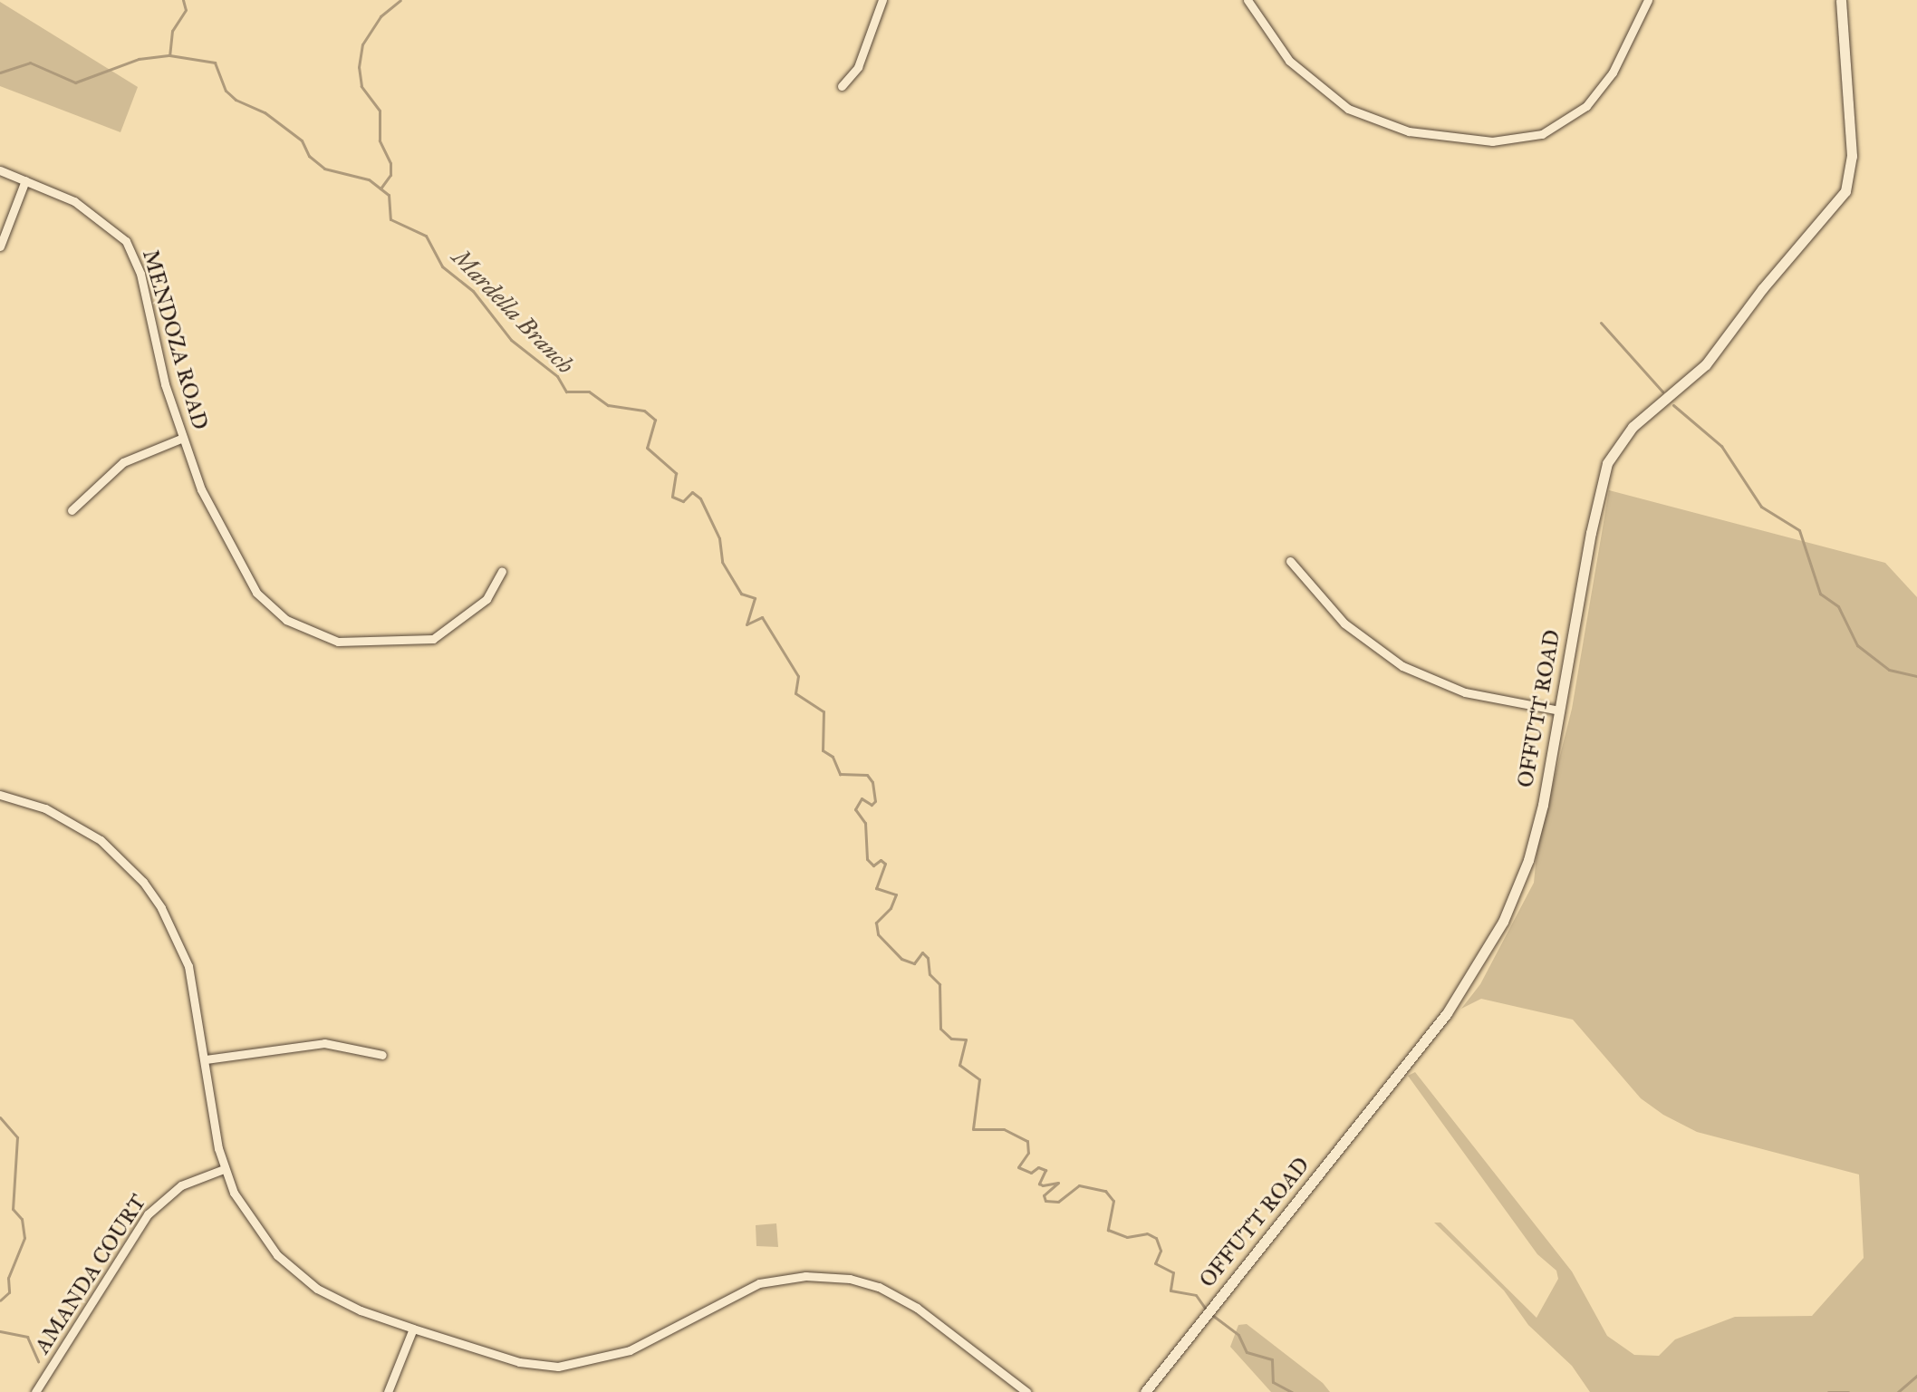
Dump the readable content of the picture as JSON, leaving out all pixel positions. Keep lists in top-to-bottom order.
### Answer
{
  "streets": {
    "street": ["MENDOZA ROAD", "OFFUTT ROAD", "AMANDA COURT"]
  },
  "water": ["Mardella Branch"]
}
